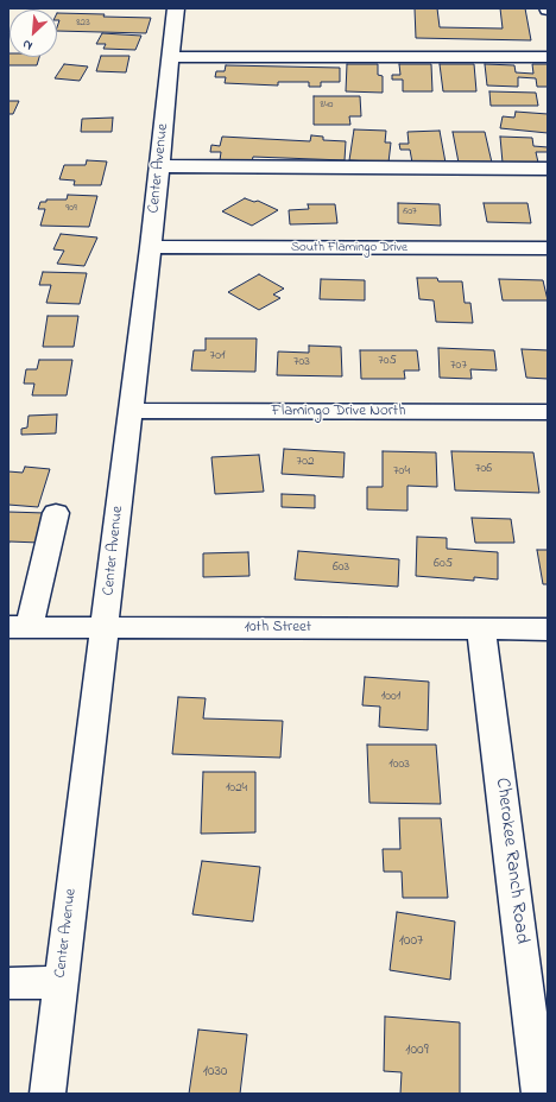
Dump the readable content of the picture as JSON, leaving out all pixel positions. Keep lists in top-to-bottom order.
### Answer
{
  "streets": {
    "street": [
      "Center Avenue",
      "South Flamingo Drive",
      "Flamingo Drive North",
      "10th Street",
      "Cherokee Ranch Road"
    ]
  },
  "crossings": [
    ["Center Avenue", "South Flamingo Drive"],
    ["Center Avenue", "Flamingo Drive North"],
    ["Center Avenue", "10th Street"],
    ["10th Street", "Cherokee Ranch Road"]
  ],
  "house_numbers": [
    "823",
    "840",
    "909",
    "607",
    "701",
    "705",
    "703",
    "707",
    "702",
    "706",
    "704",
    "605",
    "603",
    "1001",
    "1003",
    "1024",
    "1007",
    "1009",
    "1030"
  ],
  "north": "bottom left"
}
